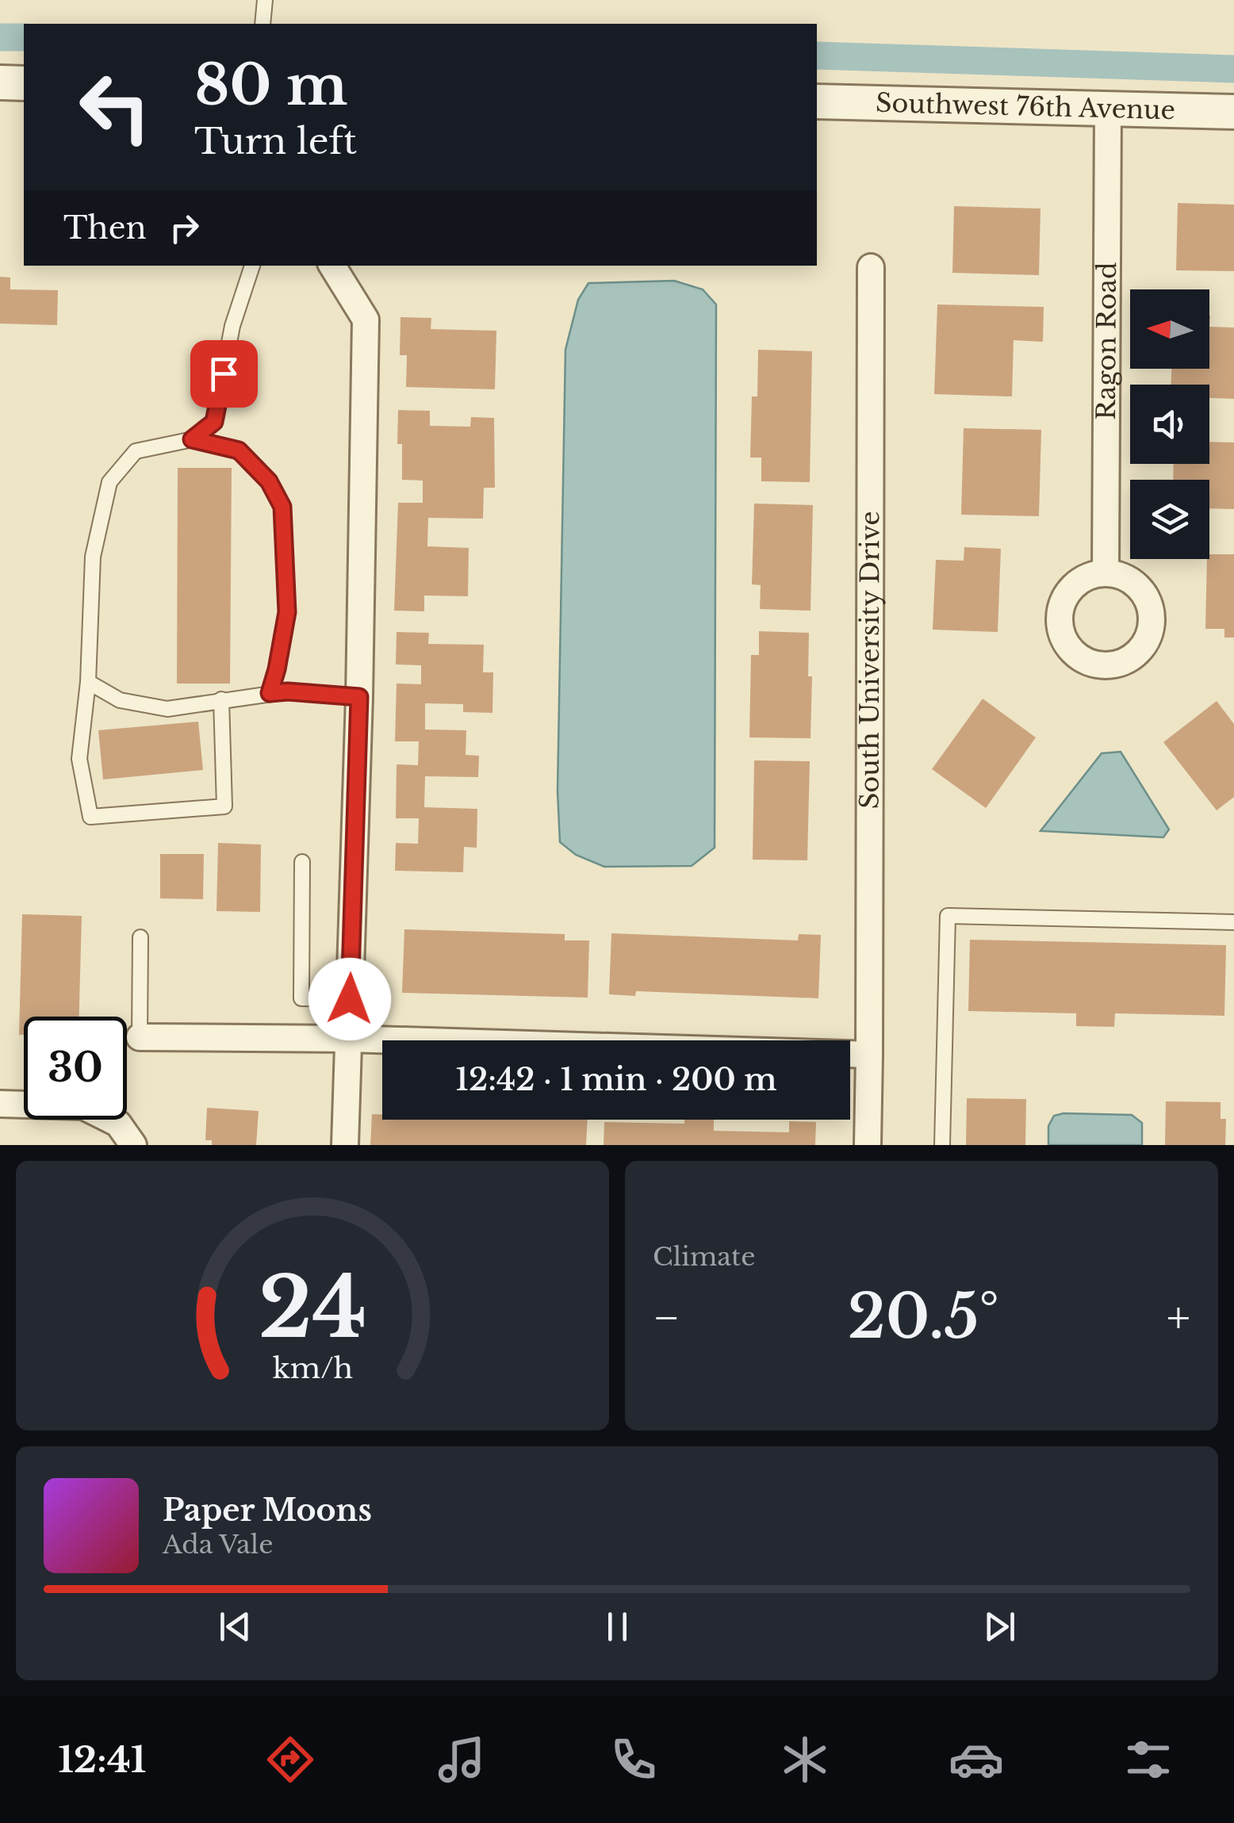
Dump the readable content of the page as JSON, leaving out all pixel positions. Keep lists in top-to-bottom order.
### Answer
{
  "streets": {
    "street": ["Southwest 76th Avenue", "Ragon Road", "South University Drive"]
  },
  "crossings": [
    ["Southwest 76th Avenue", "Ragon Road"]
  ],
  "north": "left",
  "page": {
    "turn": ["80 m", "Turn left"],
    "then": "Then",
    "limit": "30",
    "trip": "12:42 · 1 min · 200 m",
    "tile": "Climate",
    "heat": ["−", "20.5°", "+"],
    "song": ["Paper Moons", "Ada Vale"],
    "tabs": "12:41",
    "gauge": ["24", "km/h"]
  }
}
